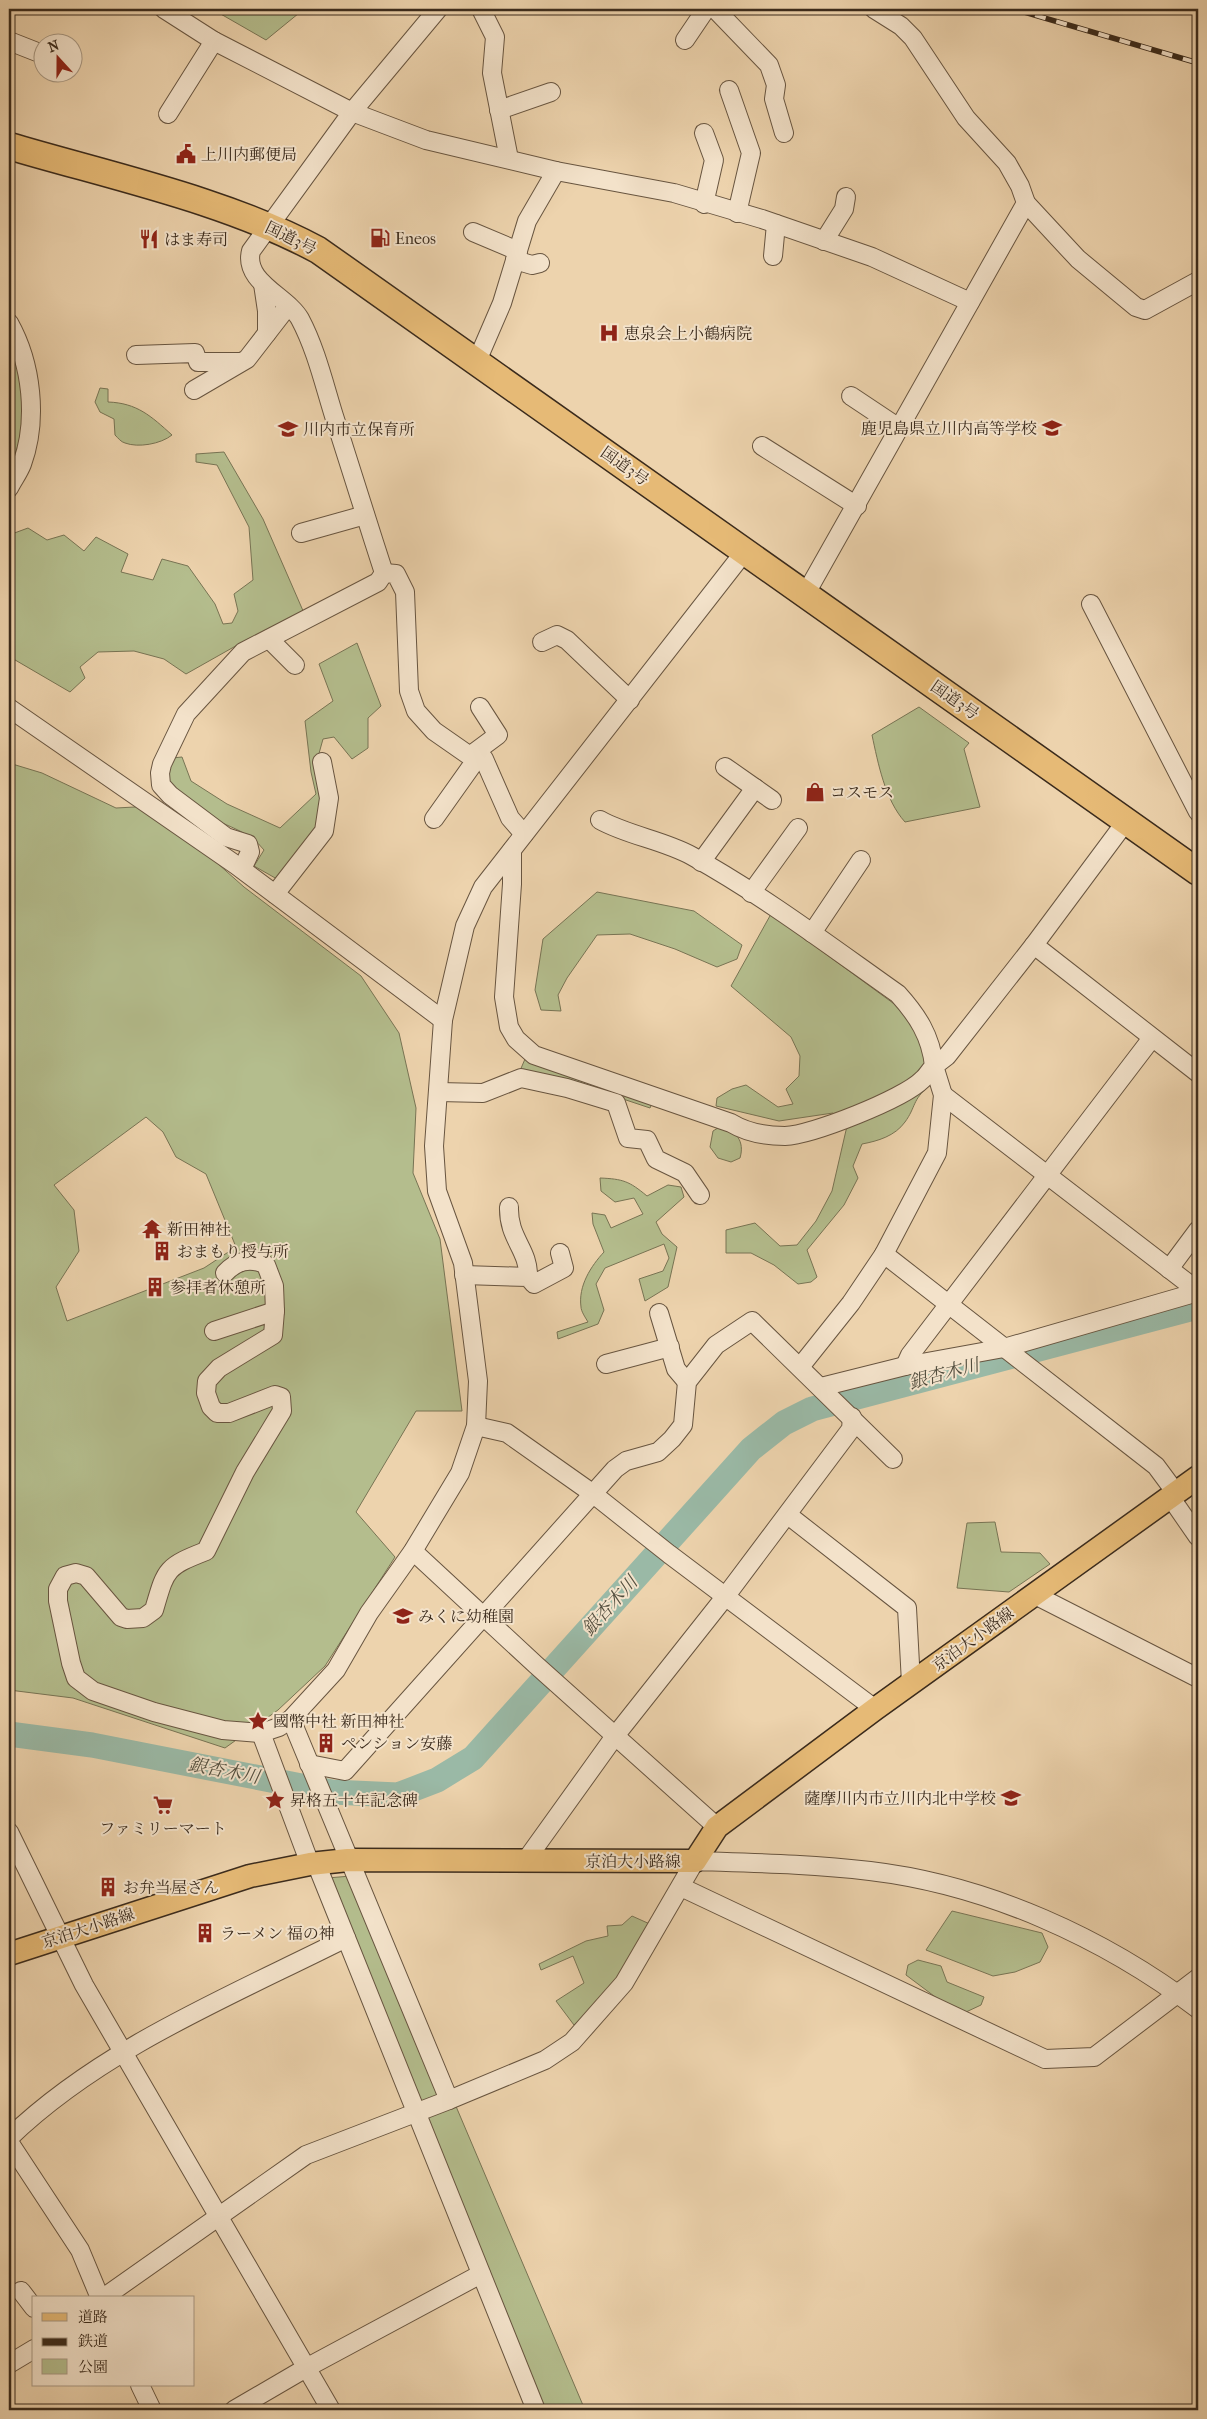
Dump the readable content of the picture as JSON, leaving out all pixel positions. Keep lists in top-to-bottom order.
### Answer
{
  "streets": {
    "highway": ["国道3号"],
    "main road": ["京泊大小路線"]
  },
  "water": ["銀杏木川"],
  "places": {
    "public building": ["上川内郵便局"],
    "fuel station": ["Eneos"],
    "restaurant": ["はま寿司"],
    "hospital": ["恵泉会上小鶴病院"],
    "school or university": [
      "鹿児島県立川内高等学校",
      "川内市立保育所",
      "みくに幼稚園",
      "薩摩川内市立川内北中学校"
    ],
    "shop": ["コスモス"],
    "temple": ["新田神社"],
    "building": [
      "おまもり授与所",
      "参拝者休憩所",
      "ペンション安藤",
      "お弁当屋さん",
      "ラーメン 福の神"
    ],
    "place": ["國幣中社 新田神社", "昇格五十年記念碑"],
    "supermarket": ["ファミリーマート"]
  },
  "legend": ["道路", "鉄道", "公園"],
  "north": "top"
}
